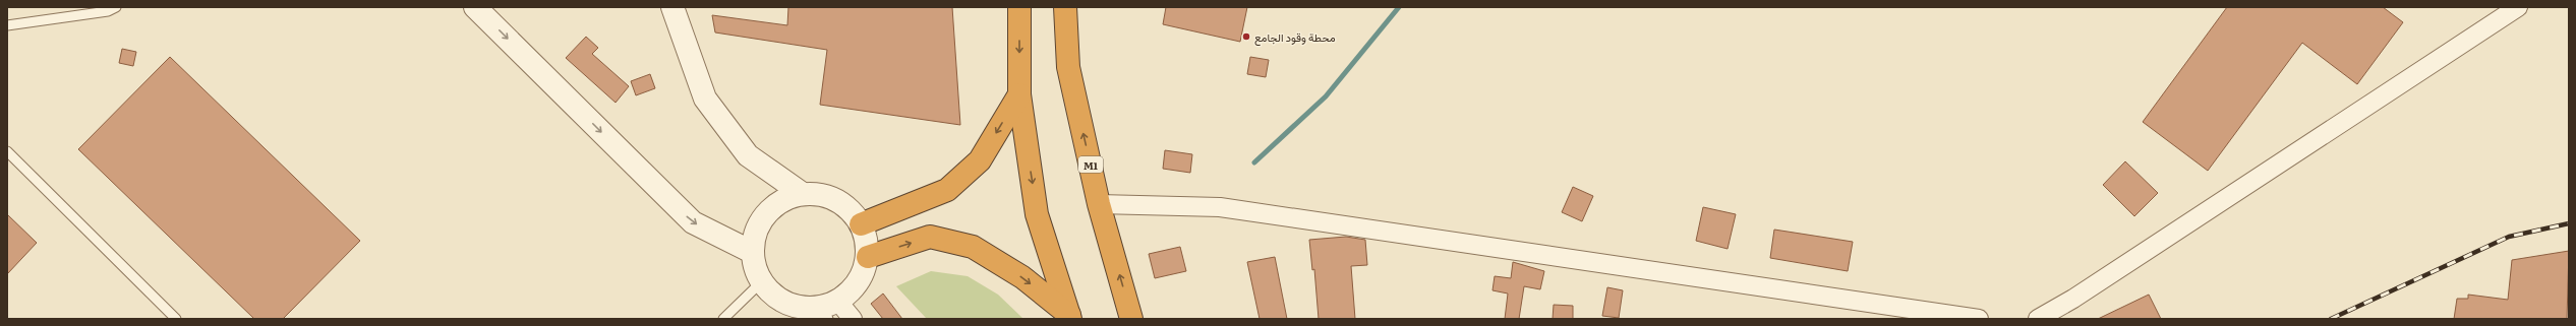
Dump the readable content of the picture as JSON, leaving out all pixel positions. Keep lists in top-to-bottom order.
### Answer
{
  "streets": {
    "highway": ["M1"]
  },
  "places": ["محطة وقود الجامع"]
}
